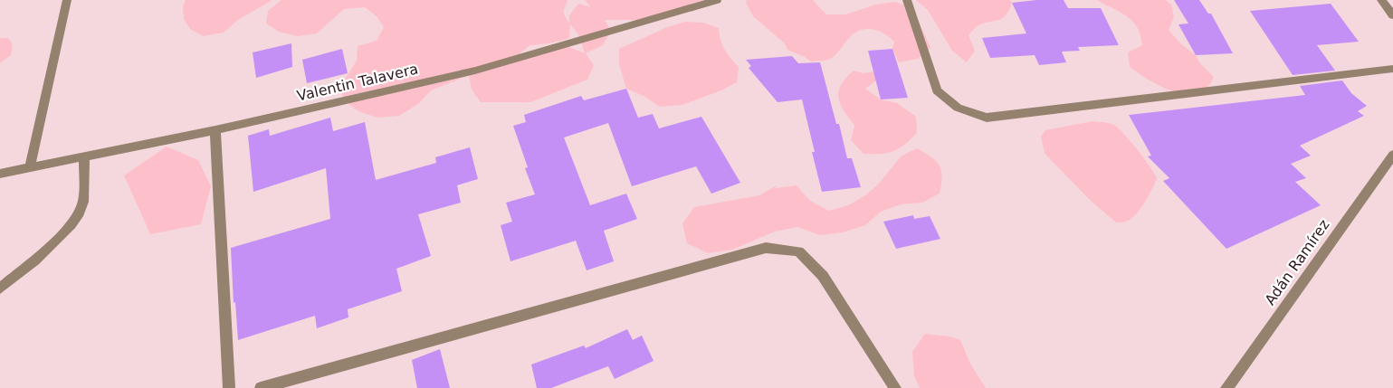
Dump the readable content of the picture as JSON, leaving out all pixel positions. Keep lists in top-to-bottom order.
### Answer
{
  "streets": {
    "street": ["Valentin Talavera", "Adán Ramírez"]
  }
}
